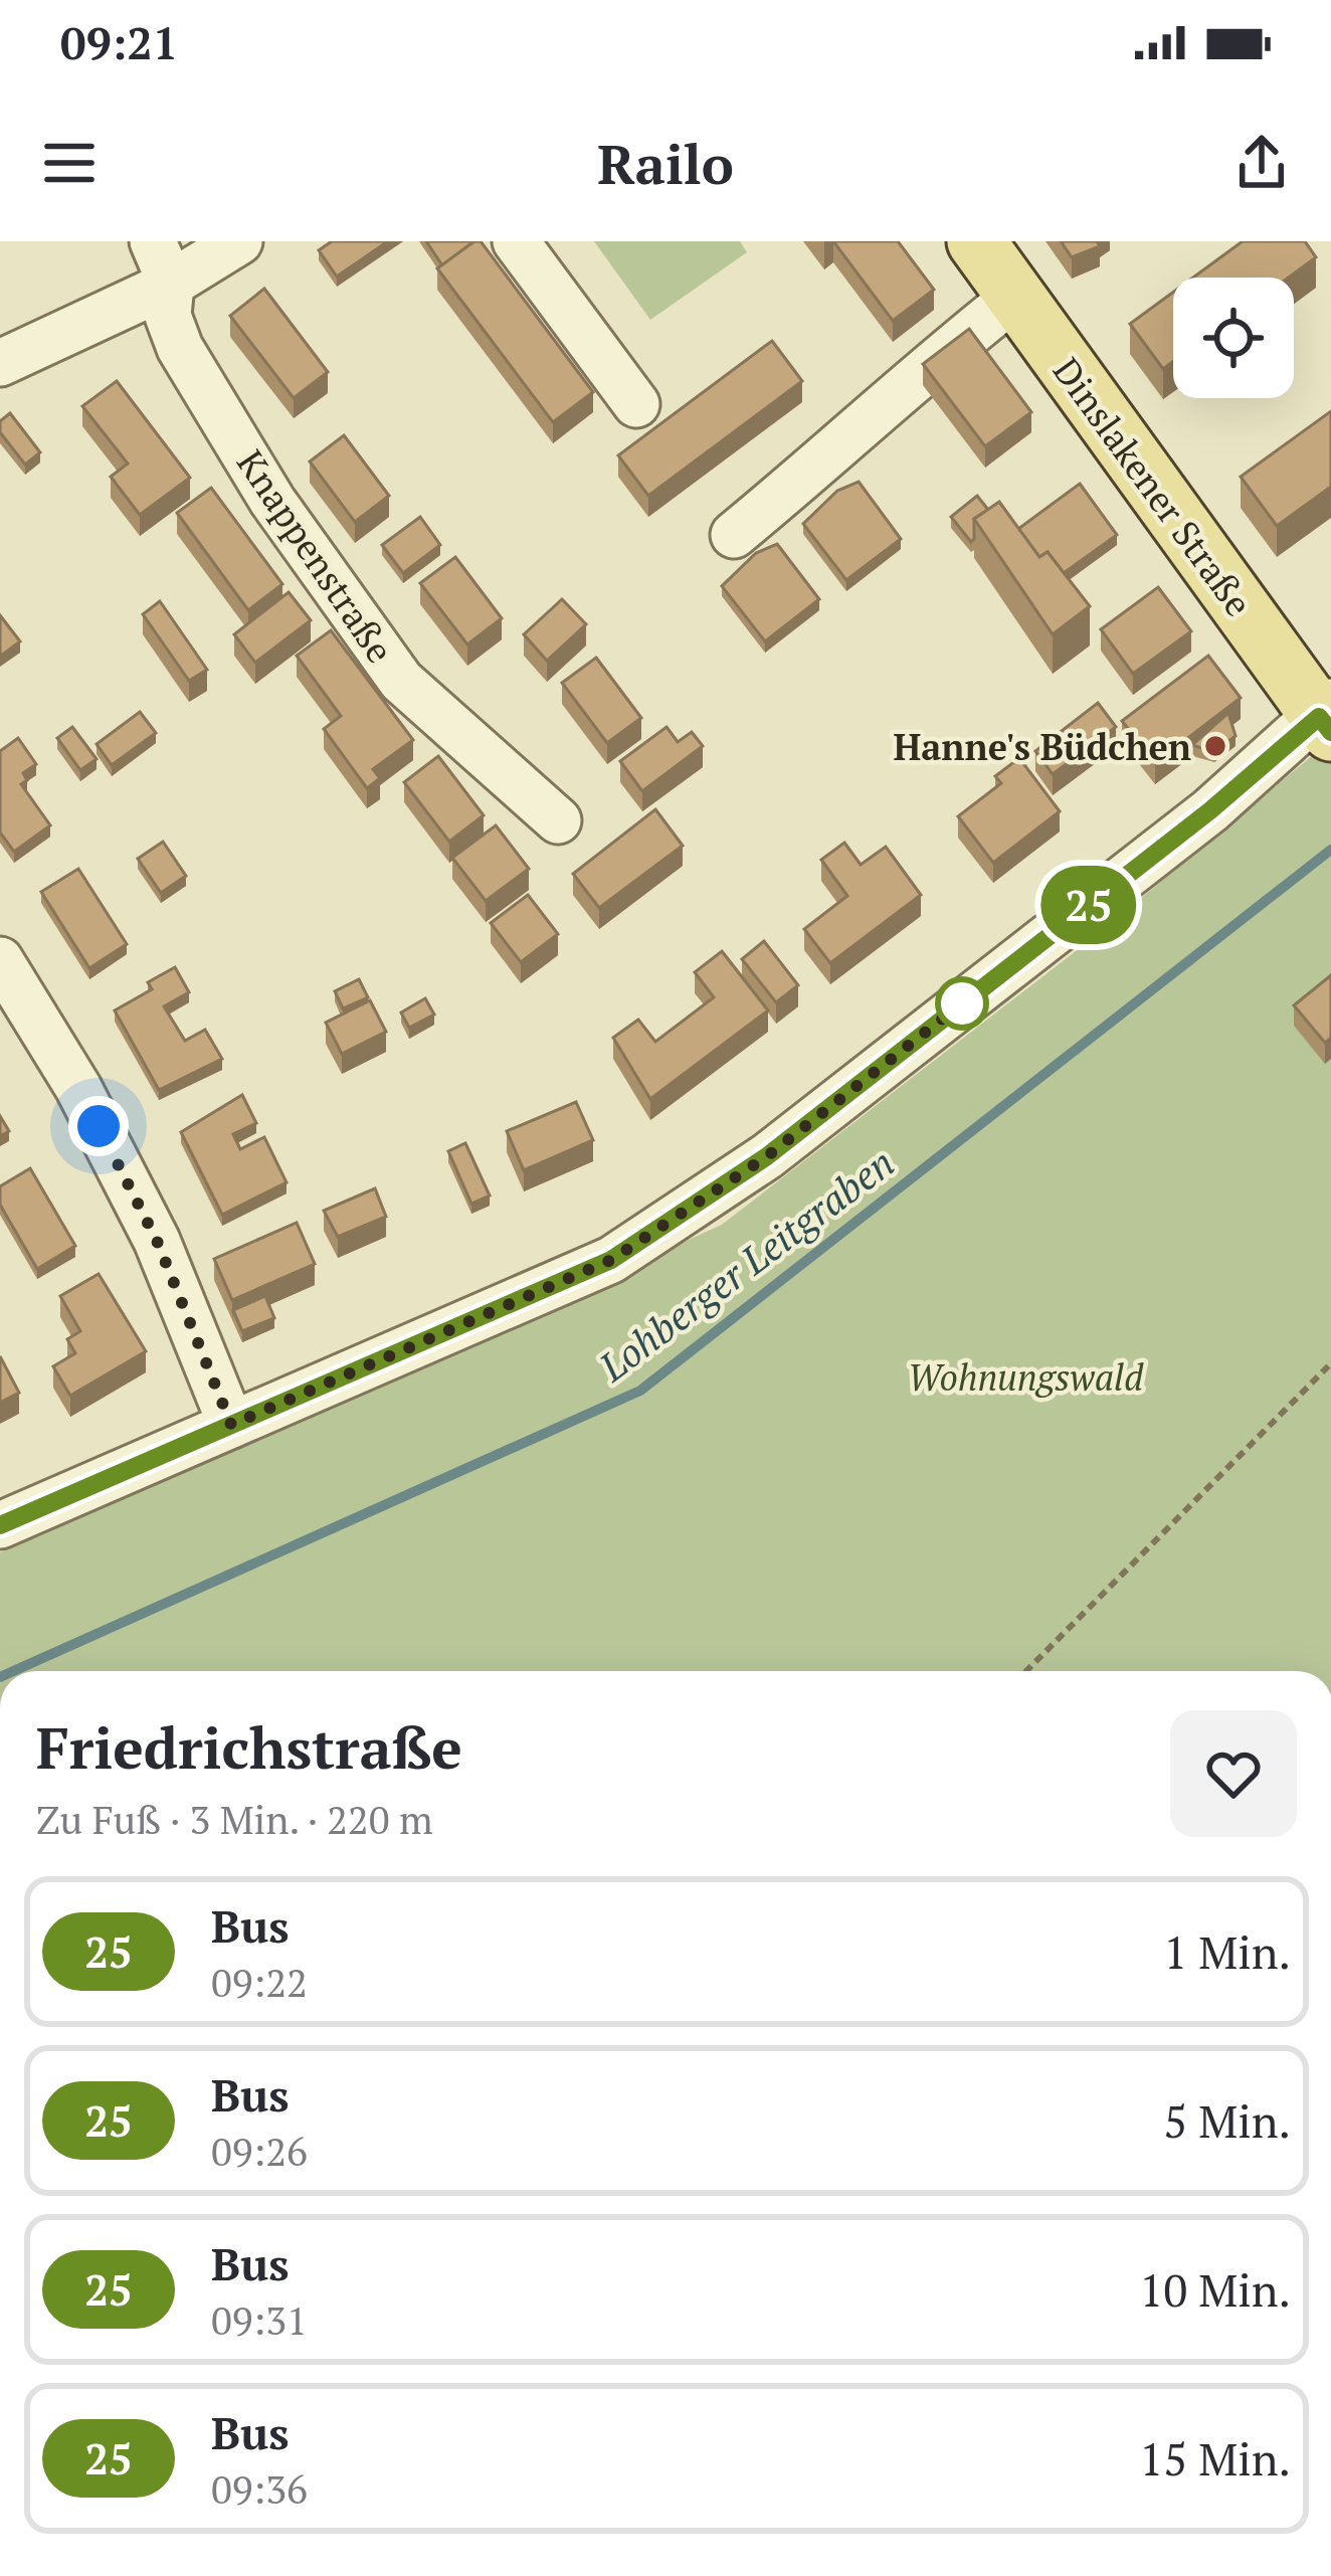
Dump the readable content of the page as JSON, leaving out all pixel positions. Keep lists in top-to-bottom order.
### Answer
{
  "streets": {
    "main road": ["Dinslakener Straße"],
    "street": ["Knappenstraße"]
  },
  "water": ["Lohberger Leitgraben"],
  "parks": ["Wohnungswald"],
  "places": ["Hanne's Büdchen"],
  "lines": ["bus line 25"],
  "page": {
    "status": "09:21",
    "header": "Railo",
    "on_map": "25",
    "heading": ["Friedrichstraße", "Zu Fuß · 3 Min. · 220 m"],
    "list": [
      {
        "mark": "25",
        "name": "Bus",
        "note": "09:22",
        "value": "1 Min."
      },
      {
        "mark": "25",
        "name": "Bus",
        "note": "09:26",
        "value": "5 Min."
      },
      {
        "mark": "25",
        "name": "Bus",
        "note": "09:31",
        "value": "10 Min."
      },
      {
        "mark": "25",
        "name": "Bus",
        "note": "09:36",
        "value": "15 Min."
      }
    ]
  }
}
